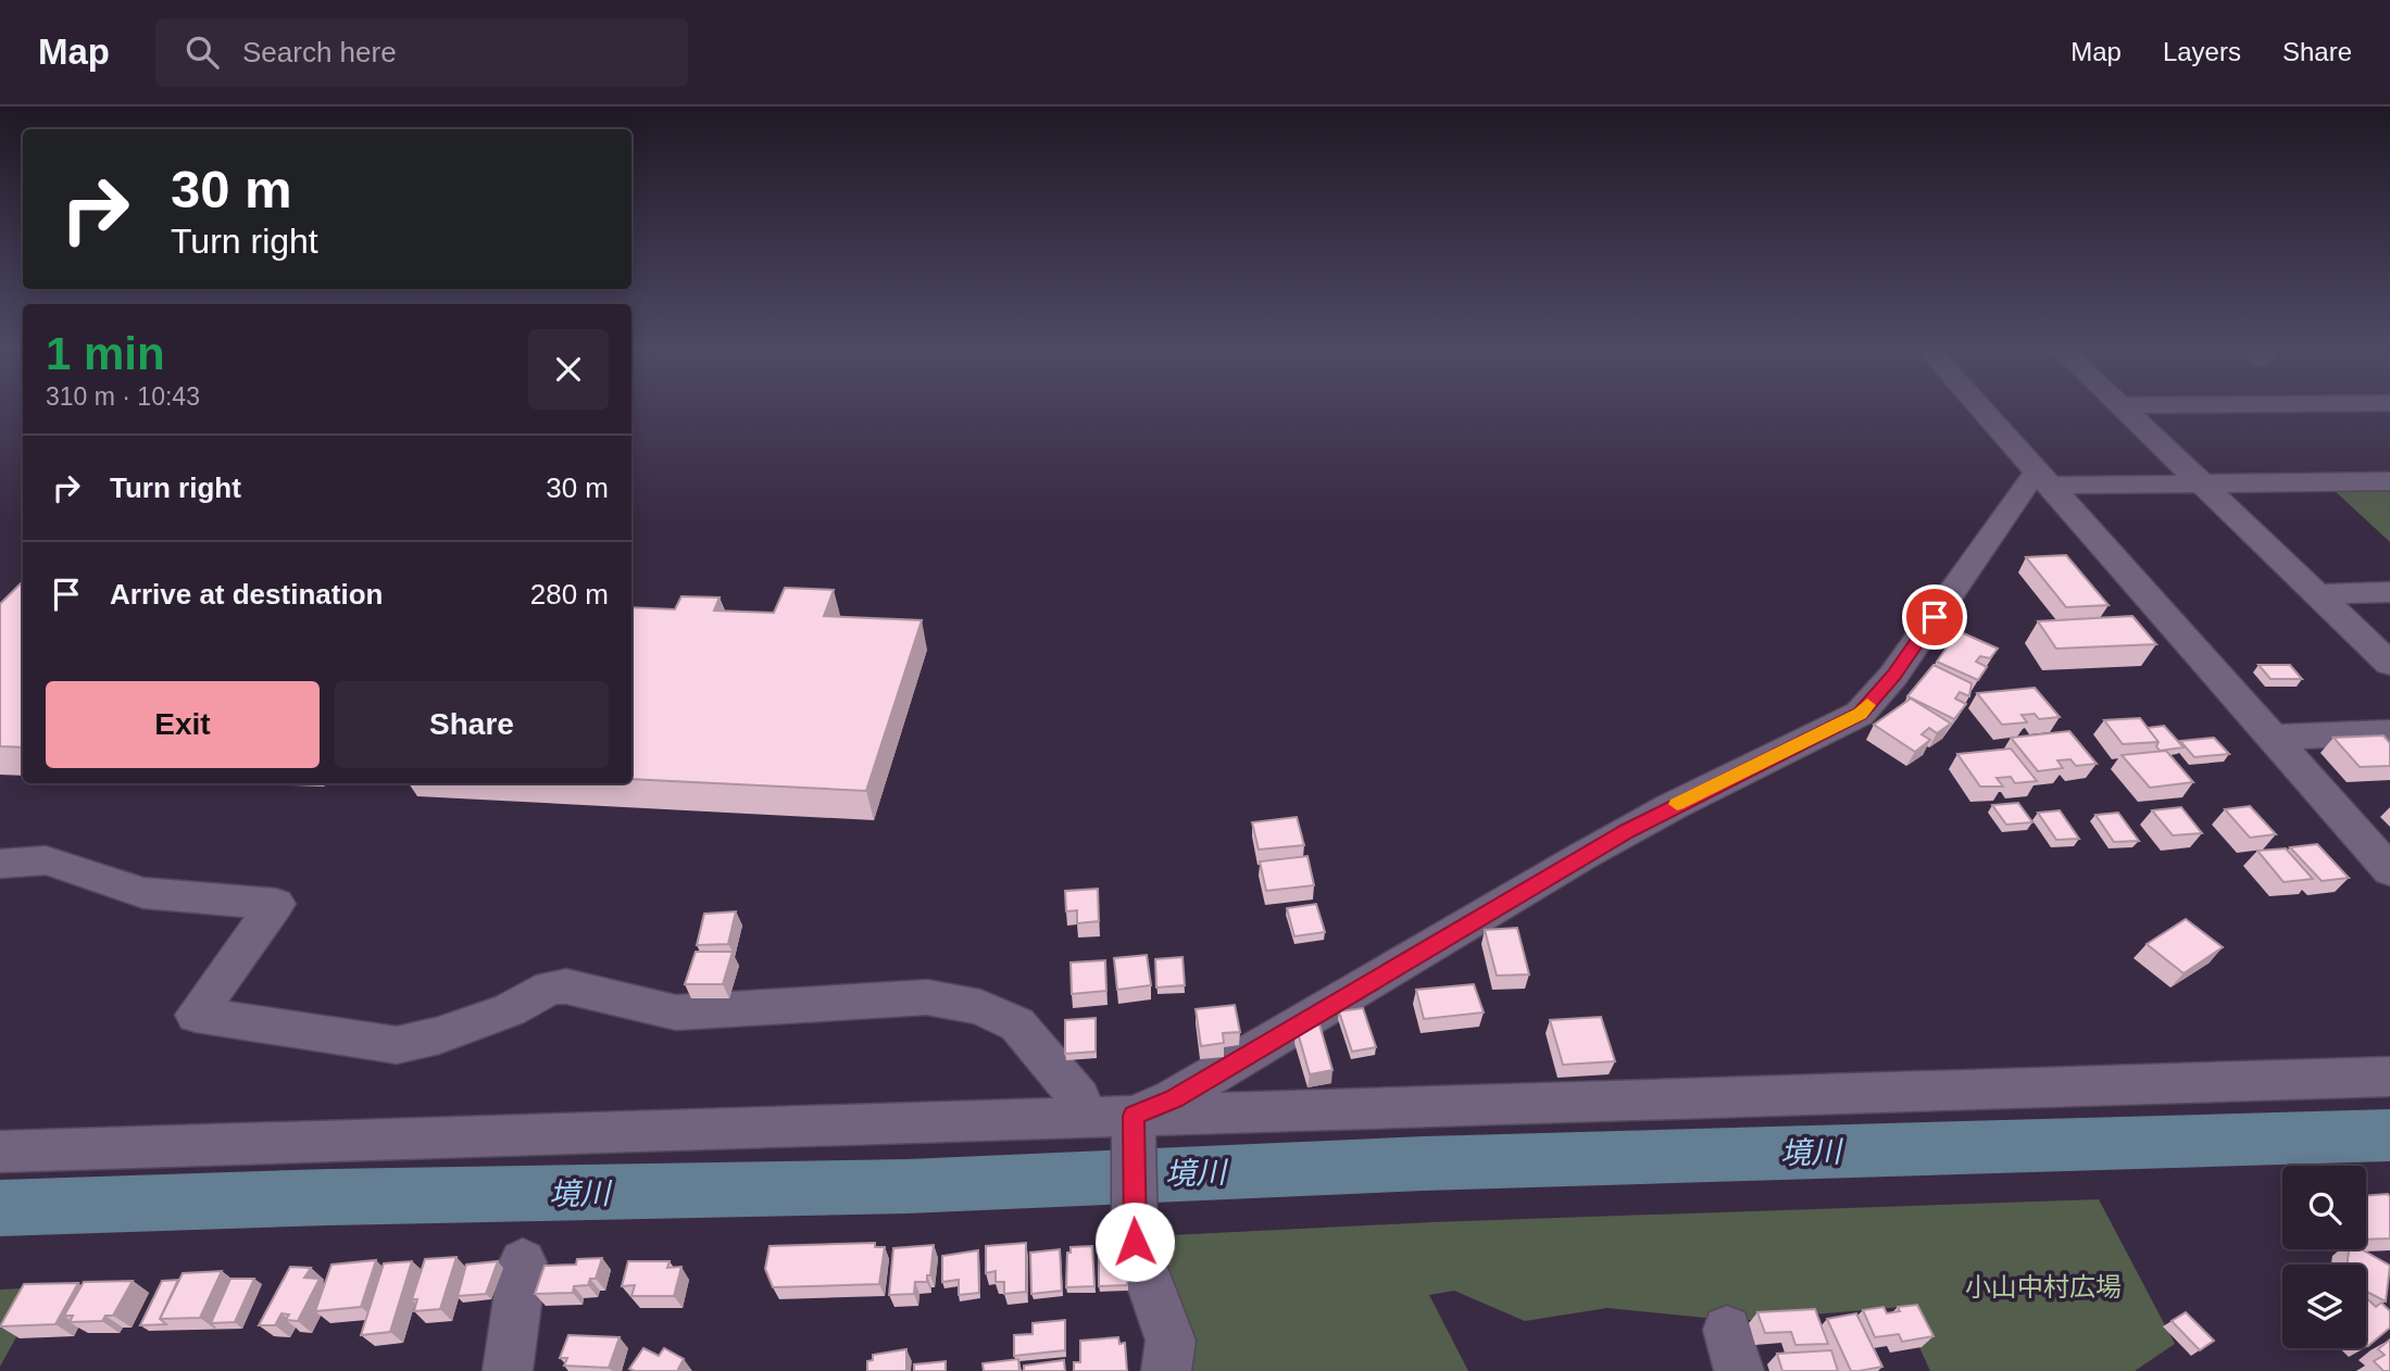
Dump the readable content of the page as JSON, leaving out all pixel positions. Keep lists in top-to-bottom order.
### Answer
{
  "water": ["境川"],
  "parks": ["小山中村広場"],
  "page": {
    "header": "Map",
    "search": "Search here",
    "nav": ["Map", "Layers", "Share"],
    "turn": ["30 m", "Turn right"],
    "heading": ["1 min", "310 m · 10:43"],
    "list": [
      {
        "name": "Turn right",
        "value": "30 m"
      },
      {
        "name": "Arrive at destination",
        "value": "280 m"
      }
    ],
    "buttons": ["Exit", "Share"]
  }
}
